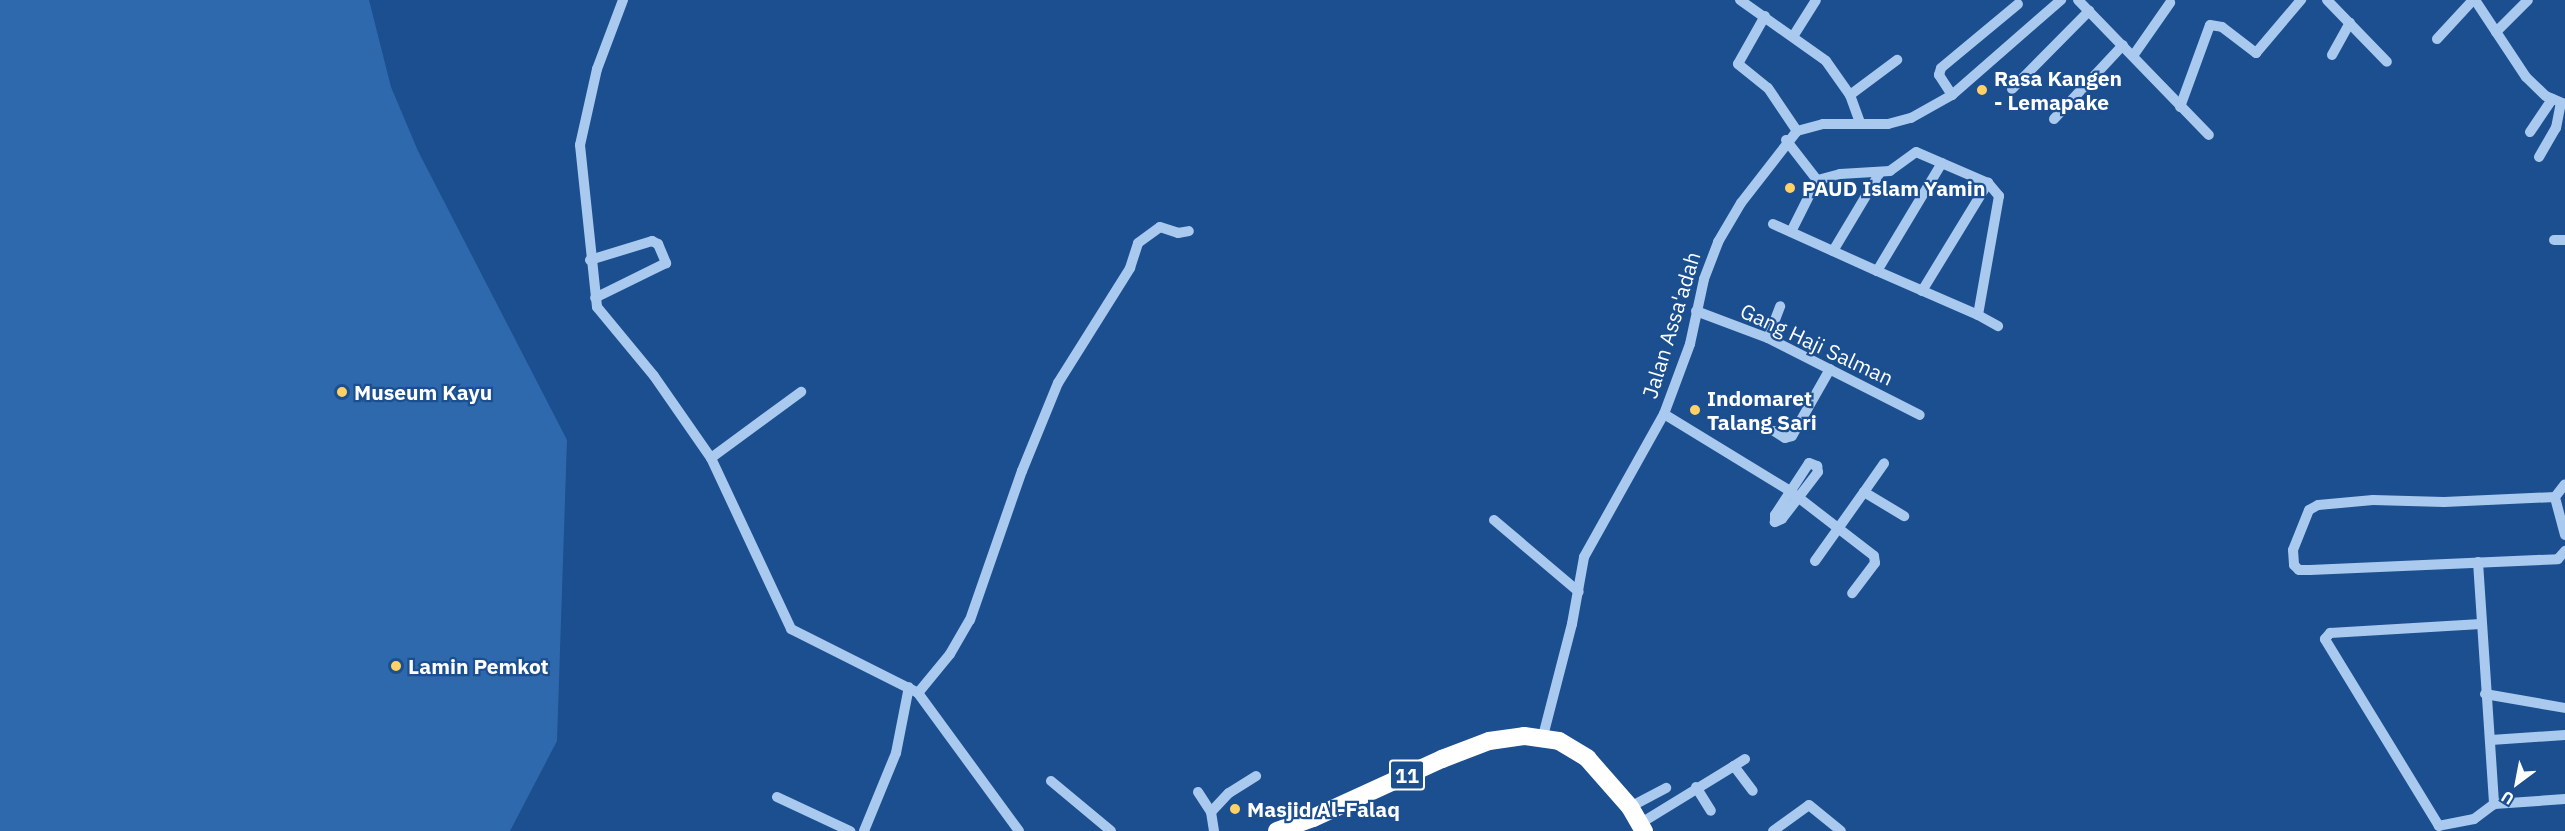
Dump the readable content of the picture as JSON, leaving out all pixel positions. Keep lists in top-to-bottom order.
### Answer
{
  "streets": {
    "highway": ["11"],
    "street": ["Jalan Assa'adah", "Gang Haji Salman"]
  },
  "crossings": [
    ["Jalan Assa'adah", "Gang Haji Salman"],
    ["Jalan Assa'adah", "11"]
  ],
  "places": [
    "Rasa Kangen - Lemapake",
    "PAUD Islam Yamin",
    "Museum Kayu",
    "Indomaret Talang Sari",
    "Lamin Pemkot",
    "Masjid Al-Falaq"
  ],
  "north": "bottom left"
}
